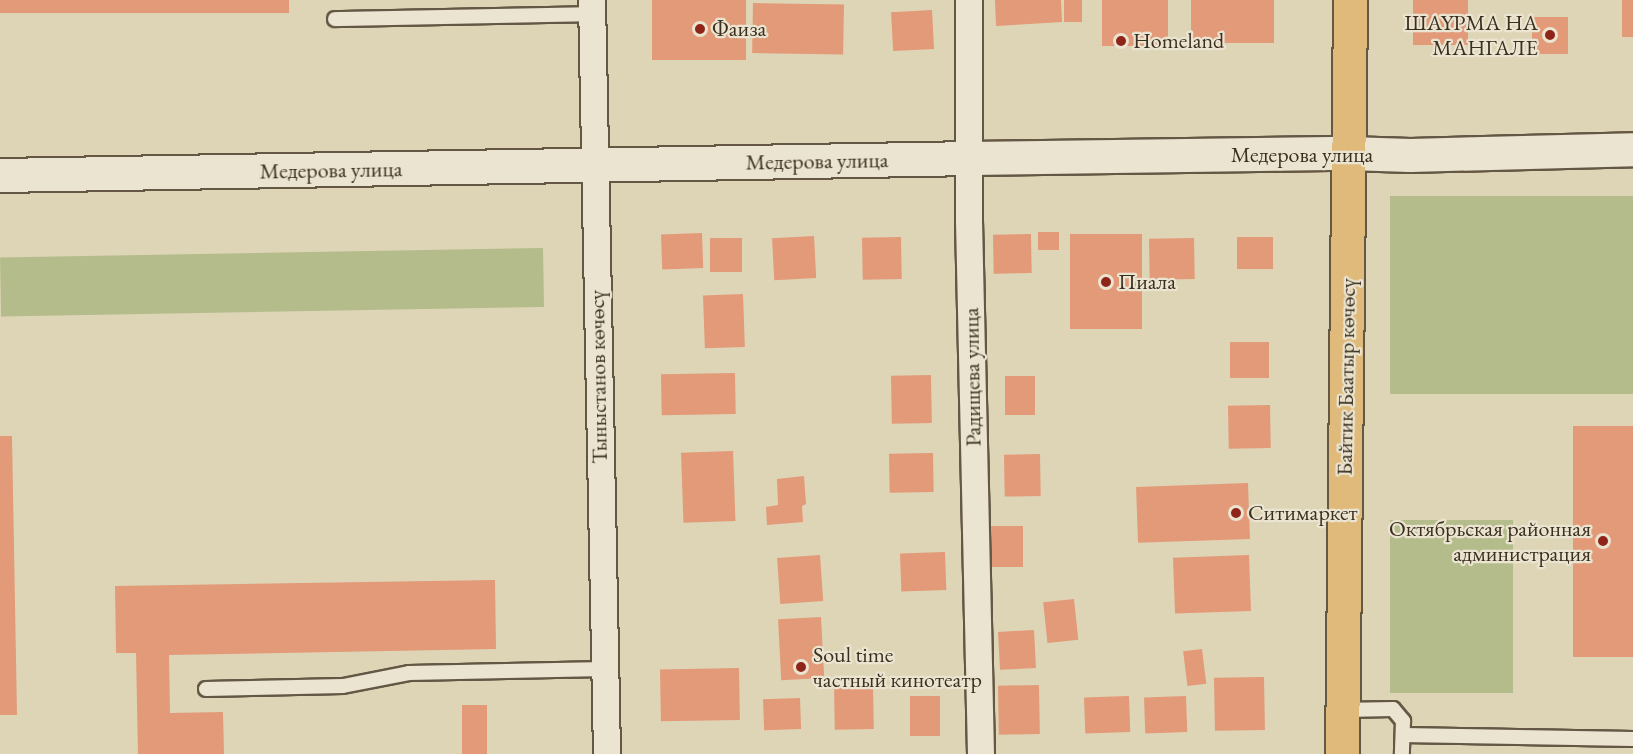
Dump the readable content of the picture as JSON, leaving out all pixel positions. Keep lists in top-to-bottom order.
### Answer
{
  "streets": {
    "main road": ["Медерова улица", "Байтик Баатыр көчөсү"],
    "street": ["Тыныстанов көчөсү", "Радищева улица"]
  },
  "crossings": [
    ["Медерова улица", "Тыныстанов көчөсү"],
    ["Медерова улица", "Радищева улица"],
    ["Медерова улица", "Байтик Баатыр көчөсү"]
  ],
  "places": [
    "Фаиза",
    "ШАҮРМА НА МАНГАЛЕ",
    "Homeland",
    "Пиала",
    "Ситимаркет",
    "Октябрьская районная администрация",
    "Soul time частный кинотеатр"
  ]
}
